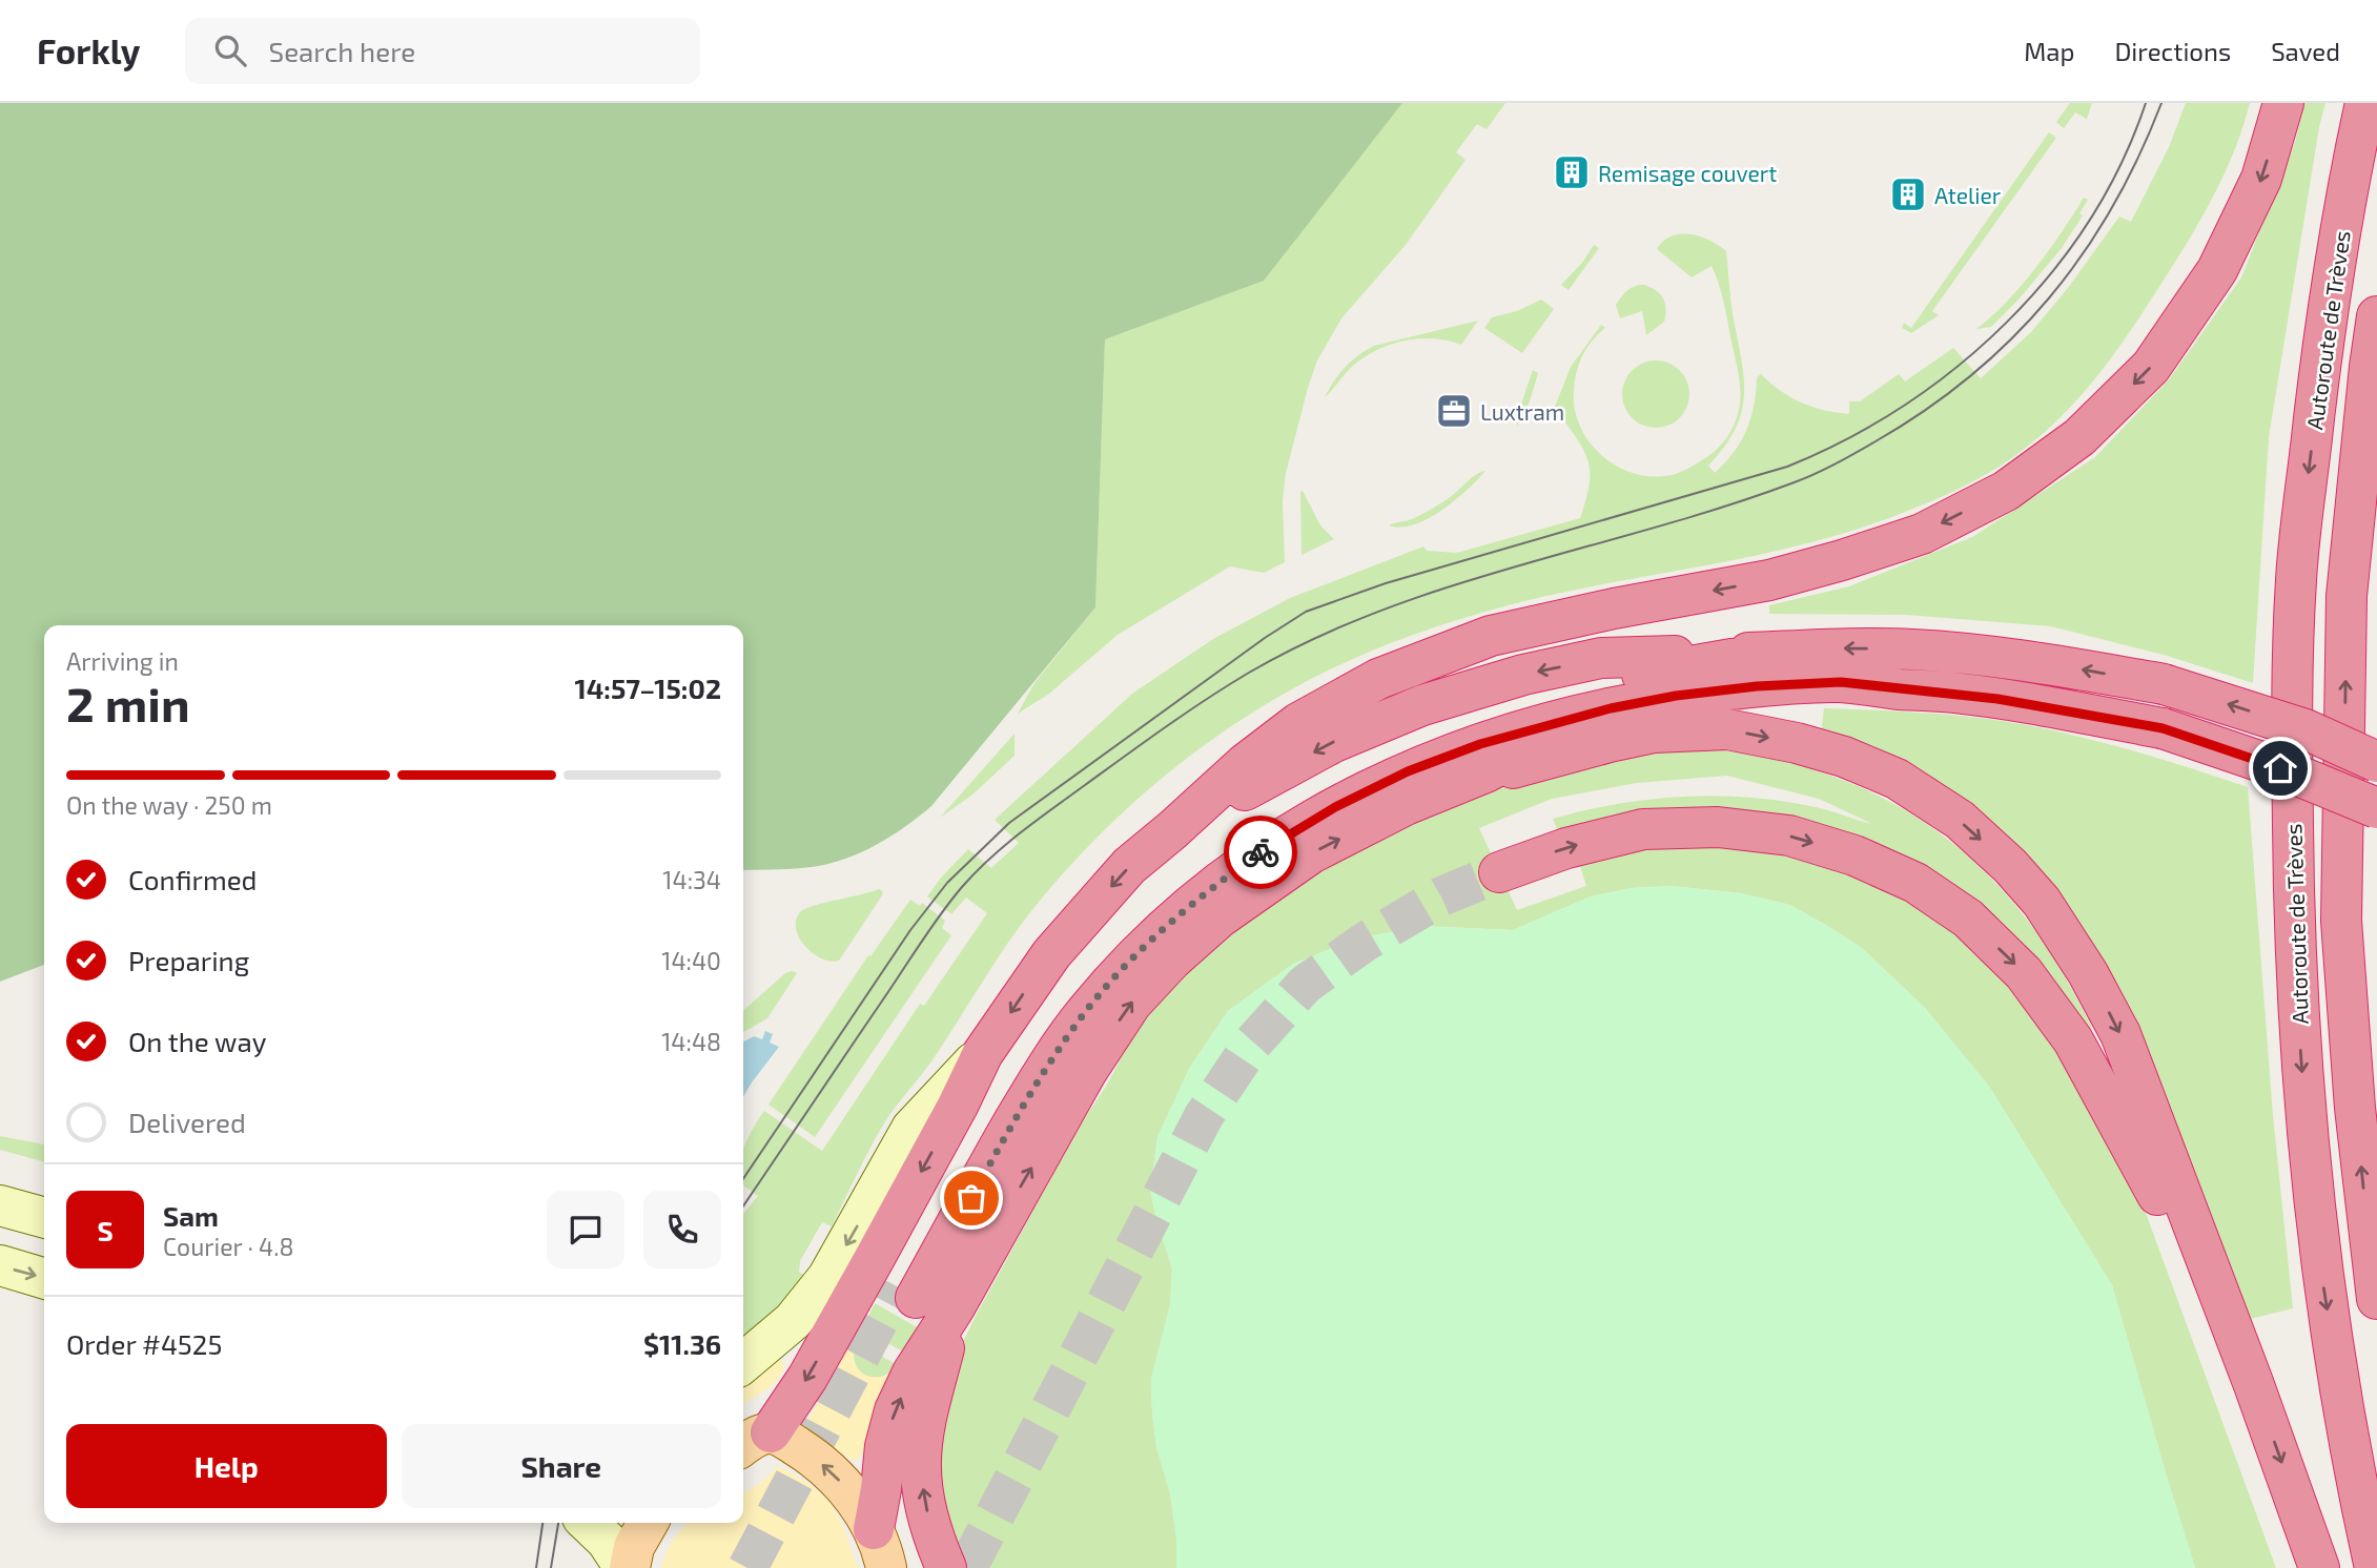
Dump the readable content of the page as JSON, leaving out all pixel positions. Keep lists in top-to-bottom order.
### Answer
{
  "streets": {
    "highway": ["Autoroute de Trèves"]
  },
  "places": {
    "building": ["Remisage couvert", "Atelier"],
    "office": ["Luxtram"]
  },
  "page": {
    "header": "Forkly",
    "search": "Search here",
    "nav": ["Map", "Directions", "Saved"],
    "heading": ["2 min", "Arriving in", "14:57–15:02"],
    "panel": [
      "Sam",
      "Courier · 4.8",
      "Order #4525",
      "$11.36"
    ],
    "bar": "On the way · 250 m",
    "list": [
      ["Confirmed", "14:34"],
      ["Preparing", "14:40"],
      ["On the way", "14:48"],
      "Delivered"
    ],
    "round": "S",
    "buttons": ["Help", "Share"]
  }
}
